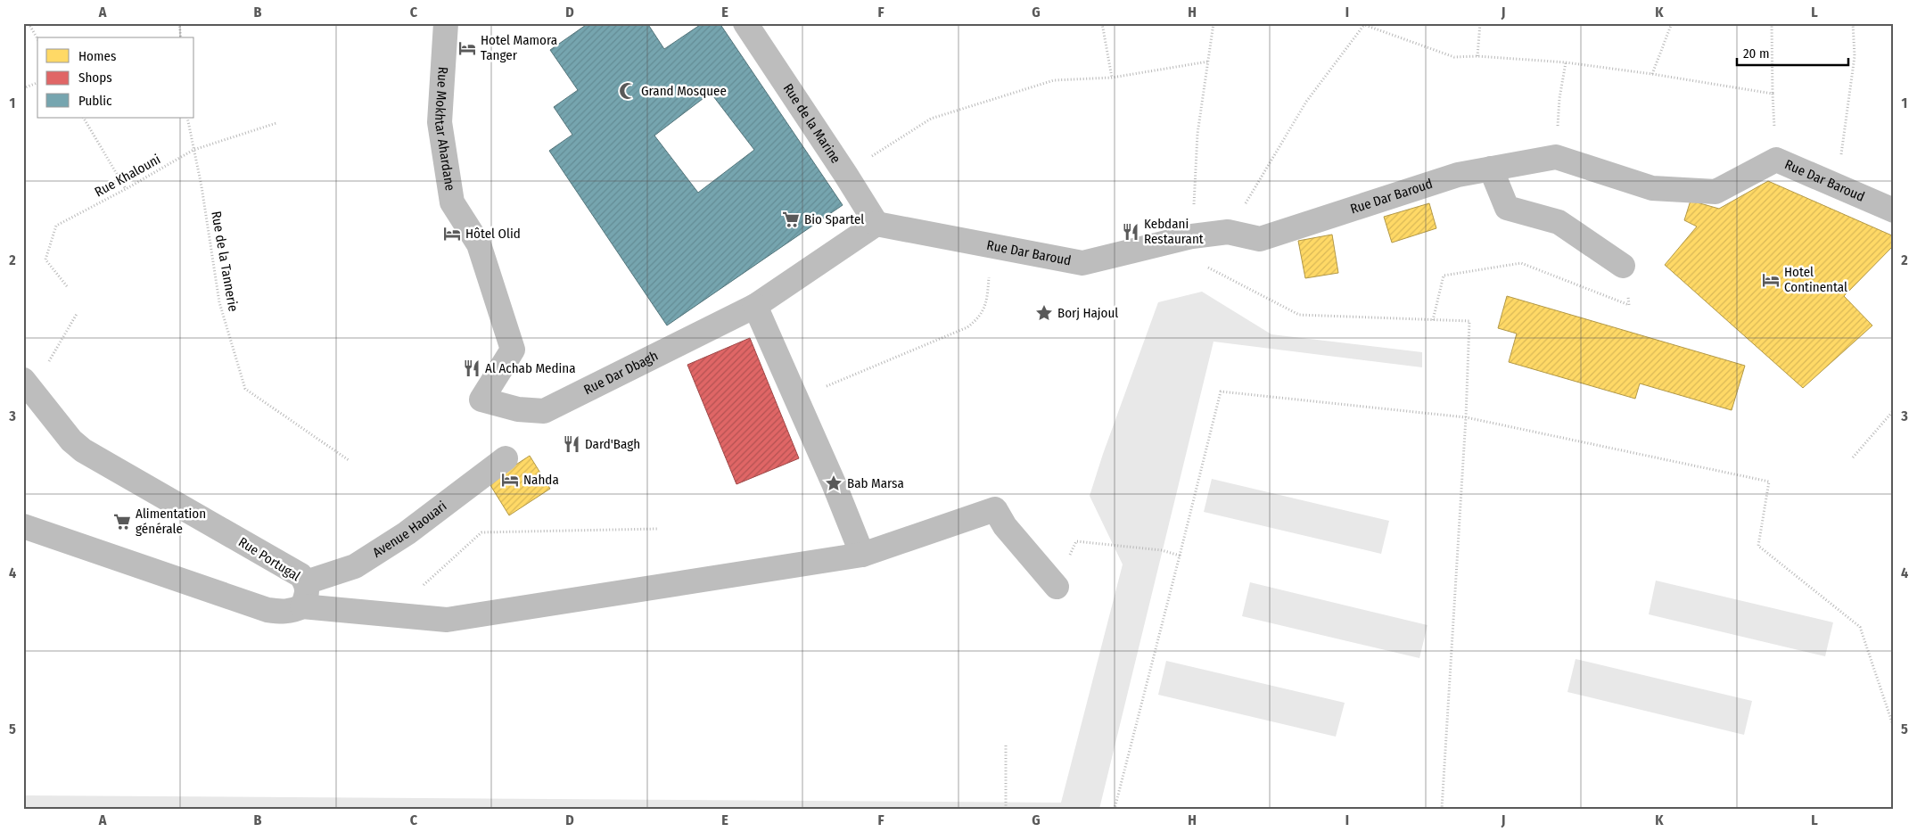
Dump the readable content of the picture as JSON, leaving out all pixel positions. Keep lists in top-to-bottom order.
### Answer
{
  "streets": {
    "street": [
      "Rue de la Marine",
      "Rue Mokhtar Ahardane",
      "Rue Dar Baroud",
      "Rue Dar Dbagh",
      "Avenue Haouari",
      "Rue Portugal"
    ],
    "path": ["Rue Khalouni", "Rue de la Tannerie"]
  },
  "crossings": [
    ["Rue de la Marine", "Rue Dar Baroud"],
    ["Rue de la Marine", "Rue Dar Dbagh"],
    ["Rue Mokhtar Ahardane", "Rue Dar Dbagh"],
    ["Rue Khalouni", "Rue de la Tannerie"],
    ["Rue Dar Baroud", "Rue Dar Dbagh"],
    ["Avenue Haouari", "Rue Portugal"]
  ],
  "places": {
    "hotel": [
      "Hotel Mamora Tanger",
      "Hôtel Olid",
      "Hotel Continental",
      "Nahda"
    ],
    "mosque": ["Grand Mosquee"],
    "supermarket": ["Bio Spartel", "Alimentation générale"],
    "restaurant": ["Kebdani Restaurant", "Al Achab Medina", "Dard'Bagh"],
    "place": ["Borj Hajoul", "Bab Marsa"]
  },
  "legend": ["Homes", "Shops", "Public"],
  "scale_bar": "20 m",
  "grid": {
    "columns": [
      "A",
      "B",
      "C",
      "D",
      "E",
      "F",
      "G",
      "H",
      "I",
      "J",
      "K",
      "L"
    ],
    "rows": [
      "1",
      "2",
      "3",
      "4",
      "5"
    ]
  }
}
